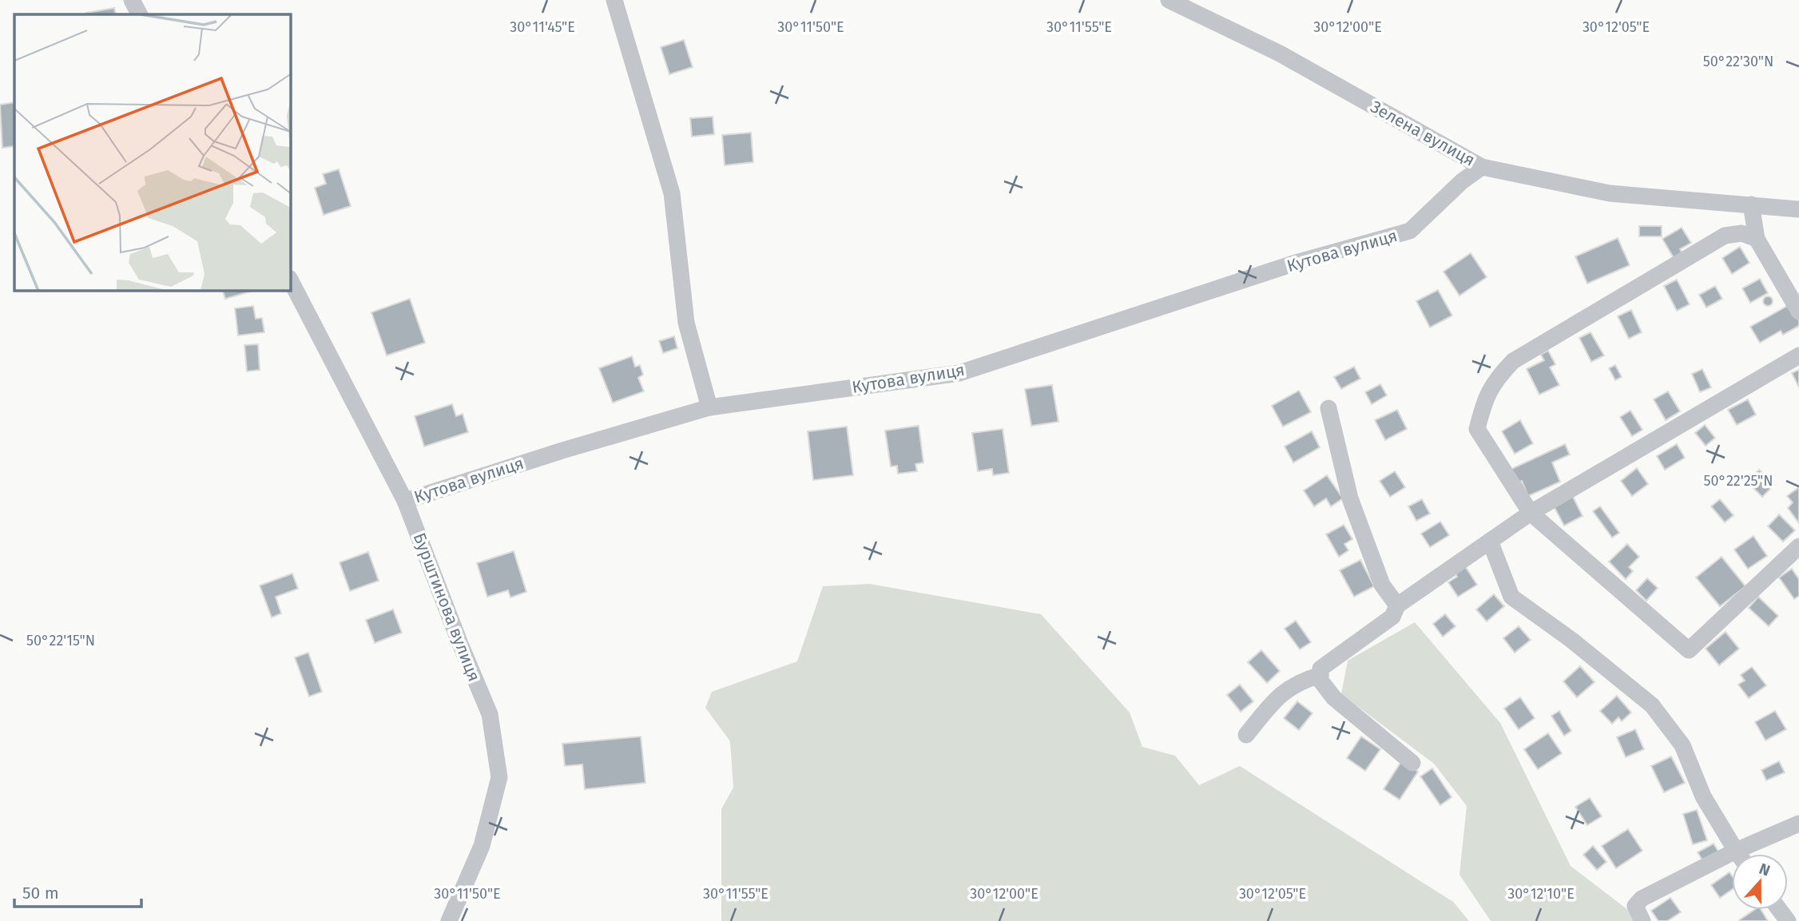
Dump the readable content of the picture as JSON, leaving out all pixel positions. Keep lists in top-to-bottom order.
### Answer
{
  "streets": {
    "street": ["Зелена вулиця", "Кутова вулиця", "Бурштинова вулиця"]
  },
  "crossings": [
    ["Зелена вулиця", "Кутова вулиця"],
    ["Кутова вулиця", "Бурштинова вулиця"]
  ],
  "scale_bar": "50 m",
  "north": "top",
  "coordinates": [
    "30°11'45\"E",
    "30°11'50\"E",
    "30°11'55\"E",
    "30°12'00\"E",
    "30°12'05\"E",
    "50°22'30\"N",
    "50°22'25\"N",
    "50°22'15\"N",
    "30°12'10\"E"
  ]
}
